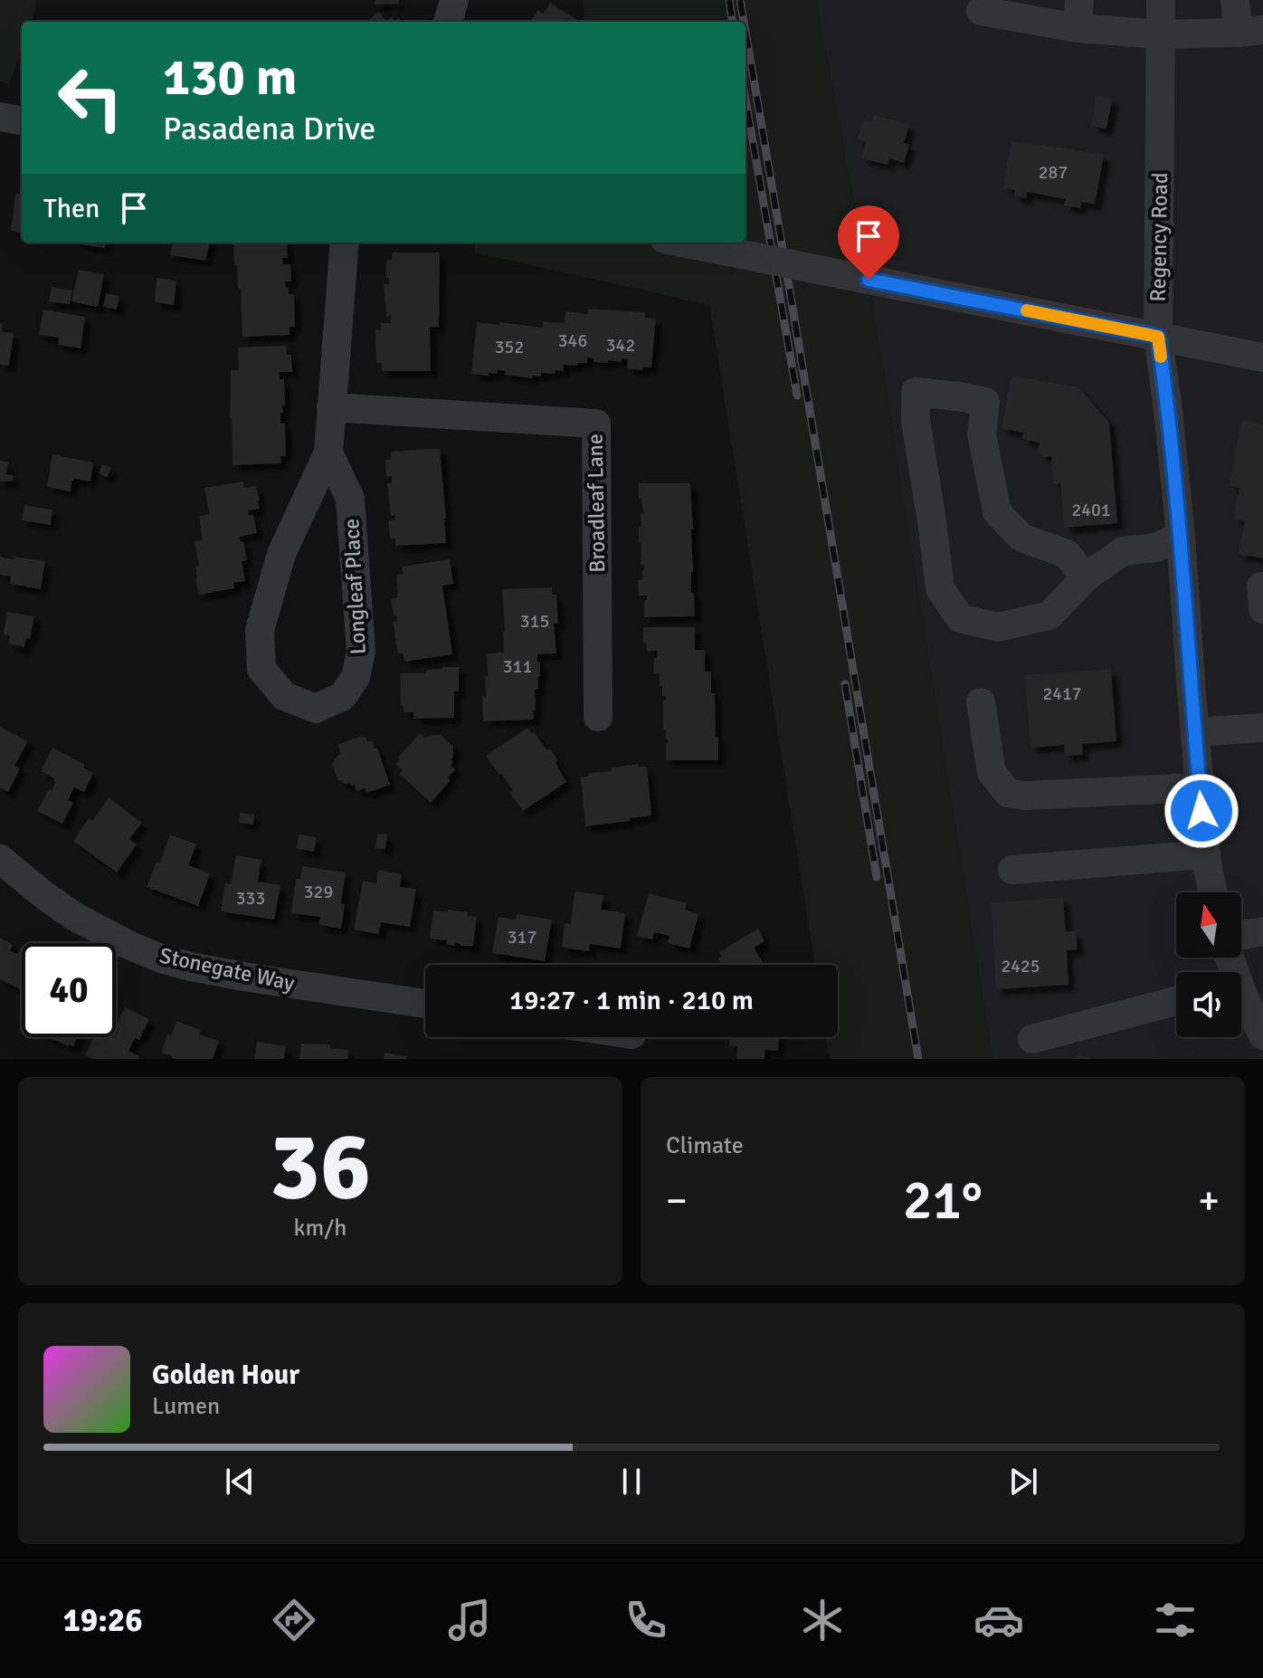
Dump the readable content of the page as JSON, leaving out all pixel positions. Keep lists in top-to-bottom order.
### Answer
{
  "streets": {
    "street": [
      "Regency Road",
      "Broadleaf Lane",
      "Longleaf Place",
      "Stonegate Way"
    ]
  },
  "crossings": [
    ["Broadleaf Lane", "Longleaf Place"]
  ],
  "house_numbers": [
    "287",
    "346",
    "342",
    "352",
    "2401",
    "315",
    "311",
    "2417",
    "329",
    "333",
    "317",
    "2425"
  ],
  "north": "top",
  "page": {
    "turn": ["130 m", "Pasadena Drive"],
    "then": "Then",
    "limit": "40",
    "trip": "19:27 · 1 min · 210 m",
    "tile": [
      ["36", "km/h"],
      "Climate"
    ],
    "heat": ["−", "21°", "+"],
    "song": ["Golden Hour", "Lumen"],
    "tabs": "19:26"
  }
}
